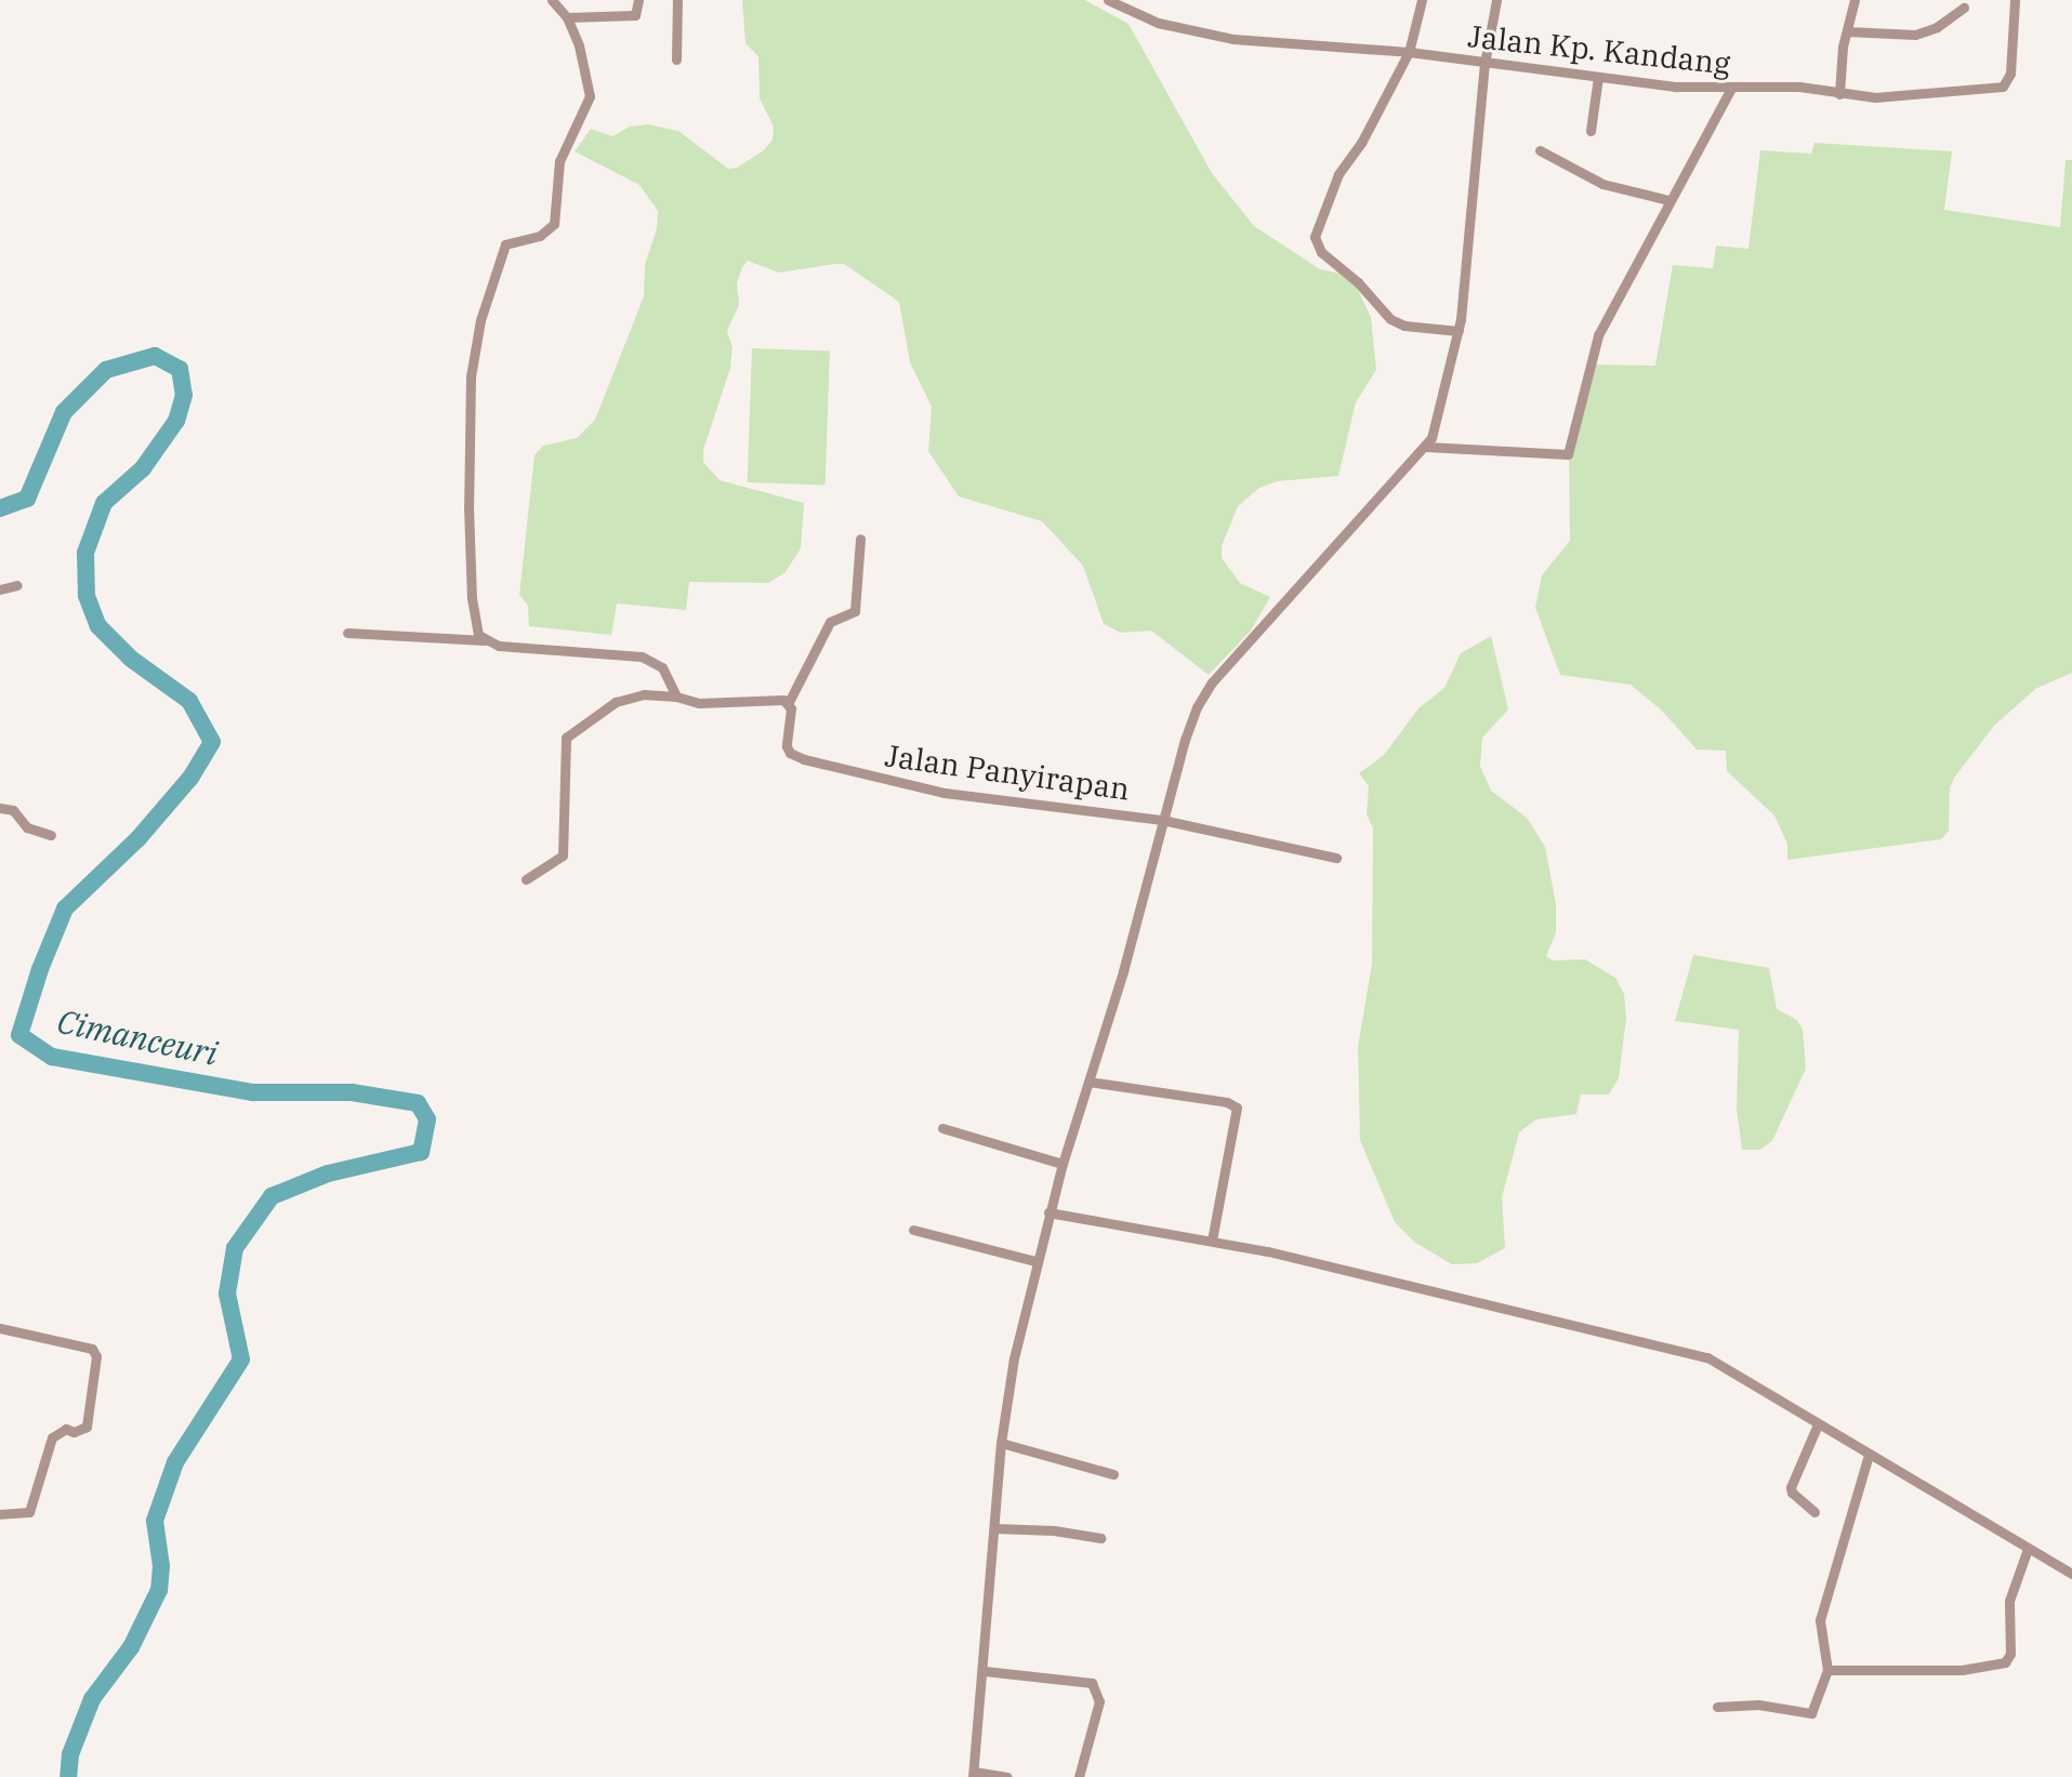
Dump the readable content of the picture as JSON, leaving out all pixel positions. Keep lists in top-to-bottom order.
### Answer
{
  "streets": {
    "street": ["Jalan Kp. Kandang", "Jalan Panyirapan"]
  },
  "water": ["Cimanceuri"]
}
